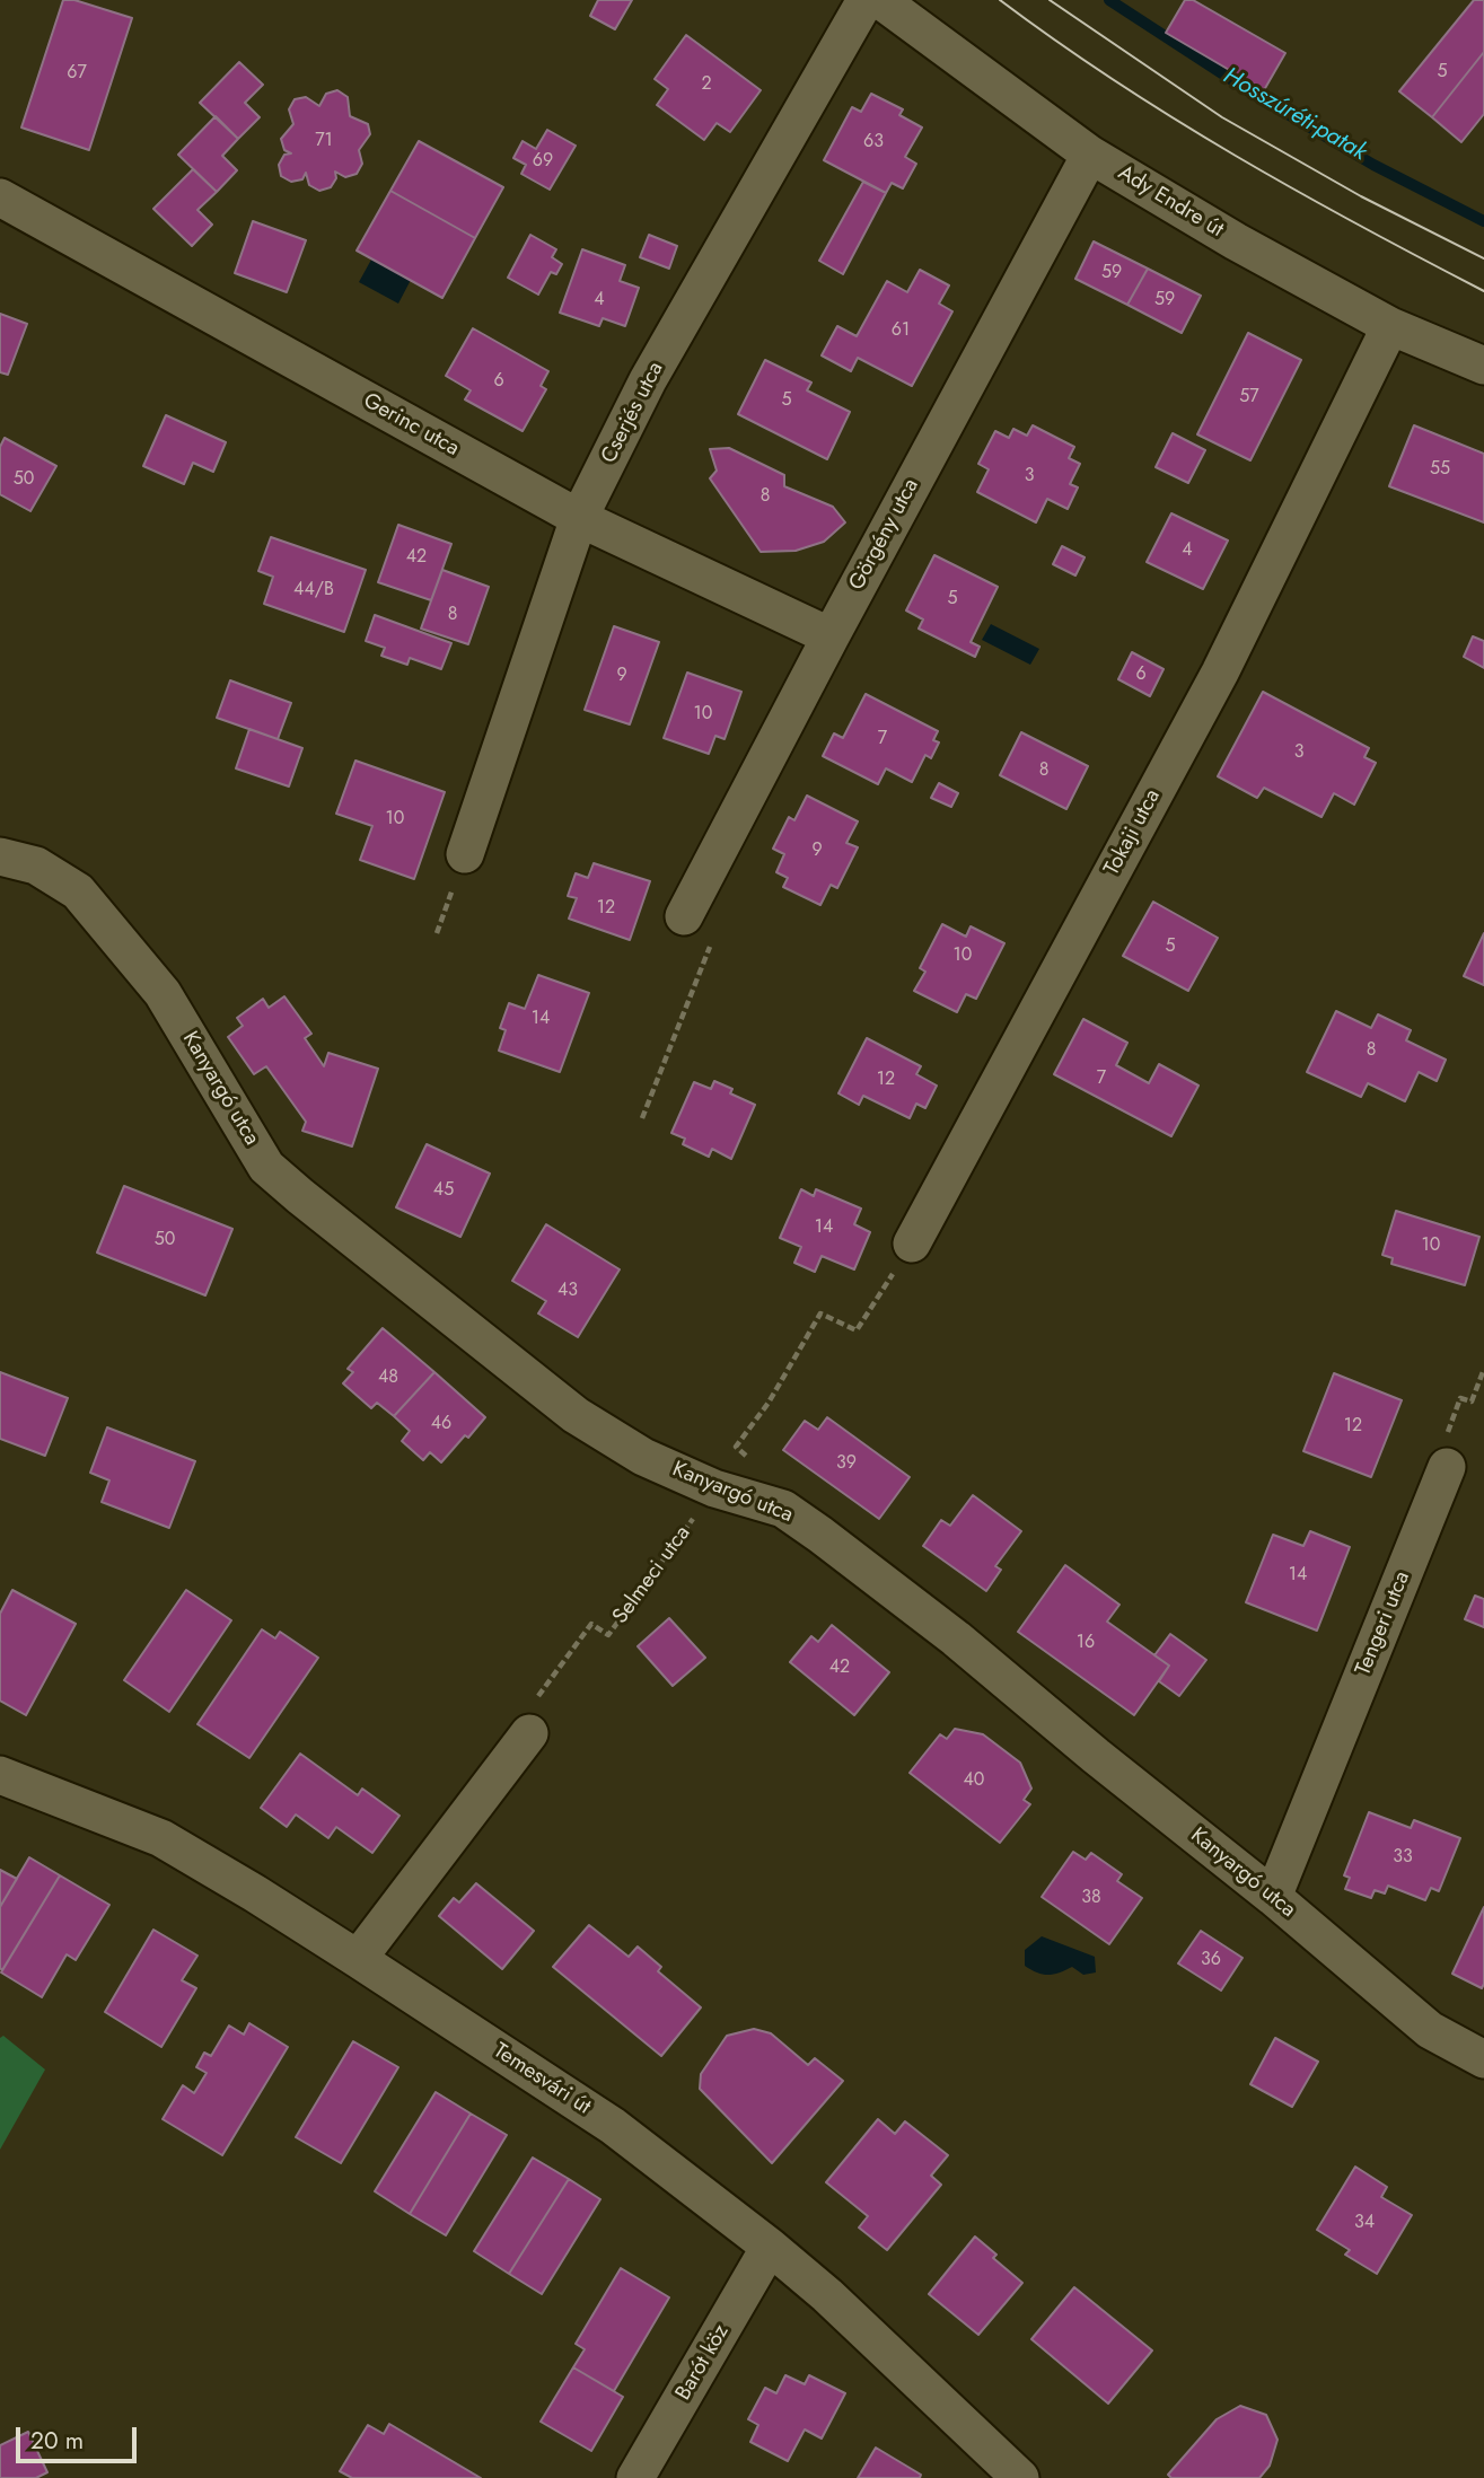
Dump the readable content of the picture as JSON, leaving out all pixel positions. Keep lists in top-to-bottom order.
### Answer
{
  "streets": {
    "street": [
      "Ady Endre út",
      "Cserjés utca",
      "Gerinc utca",
      "Görgény utca",
      "Tokaji utca",
      "Kanyargó utca",
      "Tengeri utca",
      "Temesvári út",
      "Barót köz"
    ],
    "path": ["Selmeci utca"]
  },
  "crossings": [
    ["Ady Endre út", "Görgény utca"],
    ["Ady Endre út", "Tokaji utca"],
    ["Cserjés utca", "Gerinc utca"],
    ["Gerinc utca", "Görgény utca"],
    ["Kanyargó utca", "Selmeci utca"],
    ["Kanyargó utca", "Tengeri utca"],
    ["Temesvári út", "Barót köz"]
  ],
  "water": ["Hosszúréti-patak"],
  "house_numbers": [
    "5",
    "67",
    "2",
    "71",
    "63",
    "69",
    "59",
    "4",
    "59",
    "61",
    "6",
    "57",
    "5",
    "55",
    "3",
    "50",
    "8",
    "4",
    "42",
    "44/B",
    "5",
    "8",
    "6",
    "9",
    "10",
    "7",
    "3",
    "8",
    "10",
    "9",
    "12",
    "5",
    "10",
    "14",
    "8",
    "7",
    "12",
    "45",
    "14",
    "50",
    "10",
    "43",
    "48",
    "46",
    "12",
    "39",
    "14",
    "16",
    "42",
    "40",
    "33",
    "38",
    "36",
    "34"
  ],
  "scale_bar": "20 m"
}
